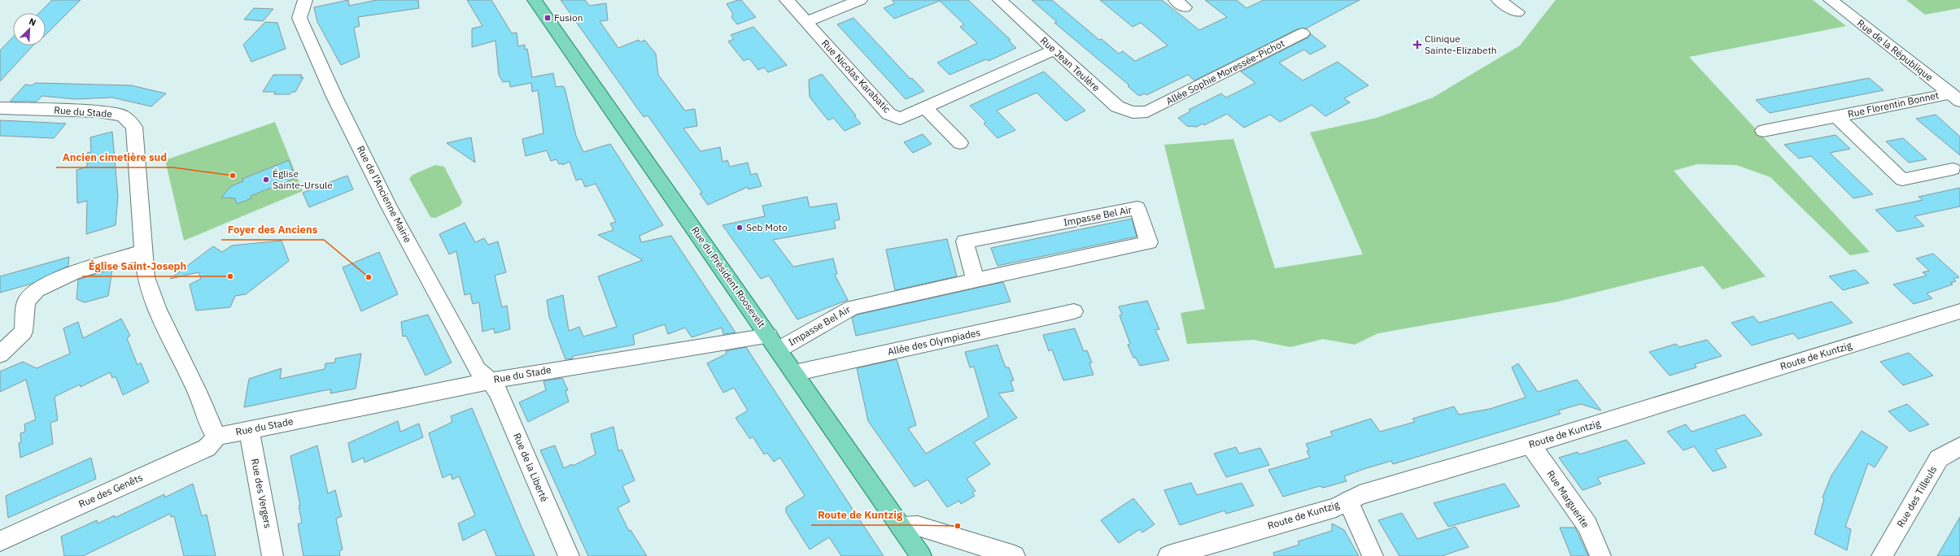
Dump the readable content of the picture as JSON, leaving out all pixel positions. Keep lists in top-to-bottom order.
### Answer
{
  "streets": {
    "main road": ["Rue du Président Roosevelt"],
    "street": [
      "Rue de la République",
      "Rue Jean Teulère",
      "Allée Sophie Moressée-Pichot",
      "Rue Nicolas Karabatic",
      "Rue Florentin Bonnet",
      "Rue du Stade",
      "Rue de l'Ancienne Mairie",
      "Impasse Bel Air",
      "Allée des Olympiades",
      "Route de Kuntzig",
      "Rue de la Liberté",
      "Rue des Genêts",
      "Rue des Vergers",
      "Rue des Tilleuls",
      "Rue Marguerite"
    ]
  },
  "crossings": [
    ["Rue de la République", "Rue Florentin Bonnet"],
    ["Rue Jean Teulère", "Allée Sophie Moressée-Pichot"],
    ["Rue Jean Teulère", "Rue Nicolas Karabatic"],
    ["Rue du Stade", "Rue de l'Ancienne Mairie"],
    ["Rue du Stade", "Impasse Bel Air"],
    ["Rue du Stade", "Rue du Président Roosevelt"],
    ["Rue du Stade", "Rue de la Liberté"],
    ["Rue du Stade", "Rue des Genêts"],
    ["Rue du Stade", "Rue des Vergers"],
    ["Rue de l'Ancienne Mairie", "Rue de la Liberté"],
    ["Impasse Bel Air", "Rue du Président Roosevelt"],
    ["Rue du Président Roosevelt", "Allée des Olympiades"],
    ["Route de Kuntzig", "Rue Marguerite"]
  ],
  "places": {
    "transit": ["Fusion"],
    "health": ["Clinique Sainte-Elizabeth"],
    "other": [
      "Ancien cimetière sud",
      "Église Sainte-Ursule",
      "Seb Moto",
      "Église Saint-Joseph",
      "Foyer des Anciens",
      "Route de Kuntzig"
    ]
  },
  "north": "top right"
}
